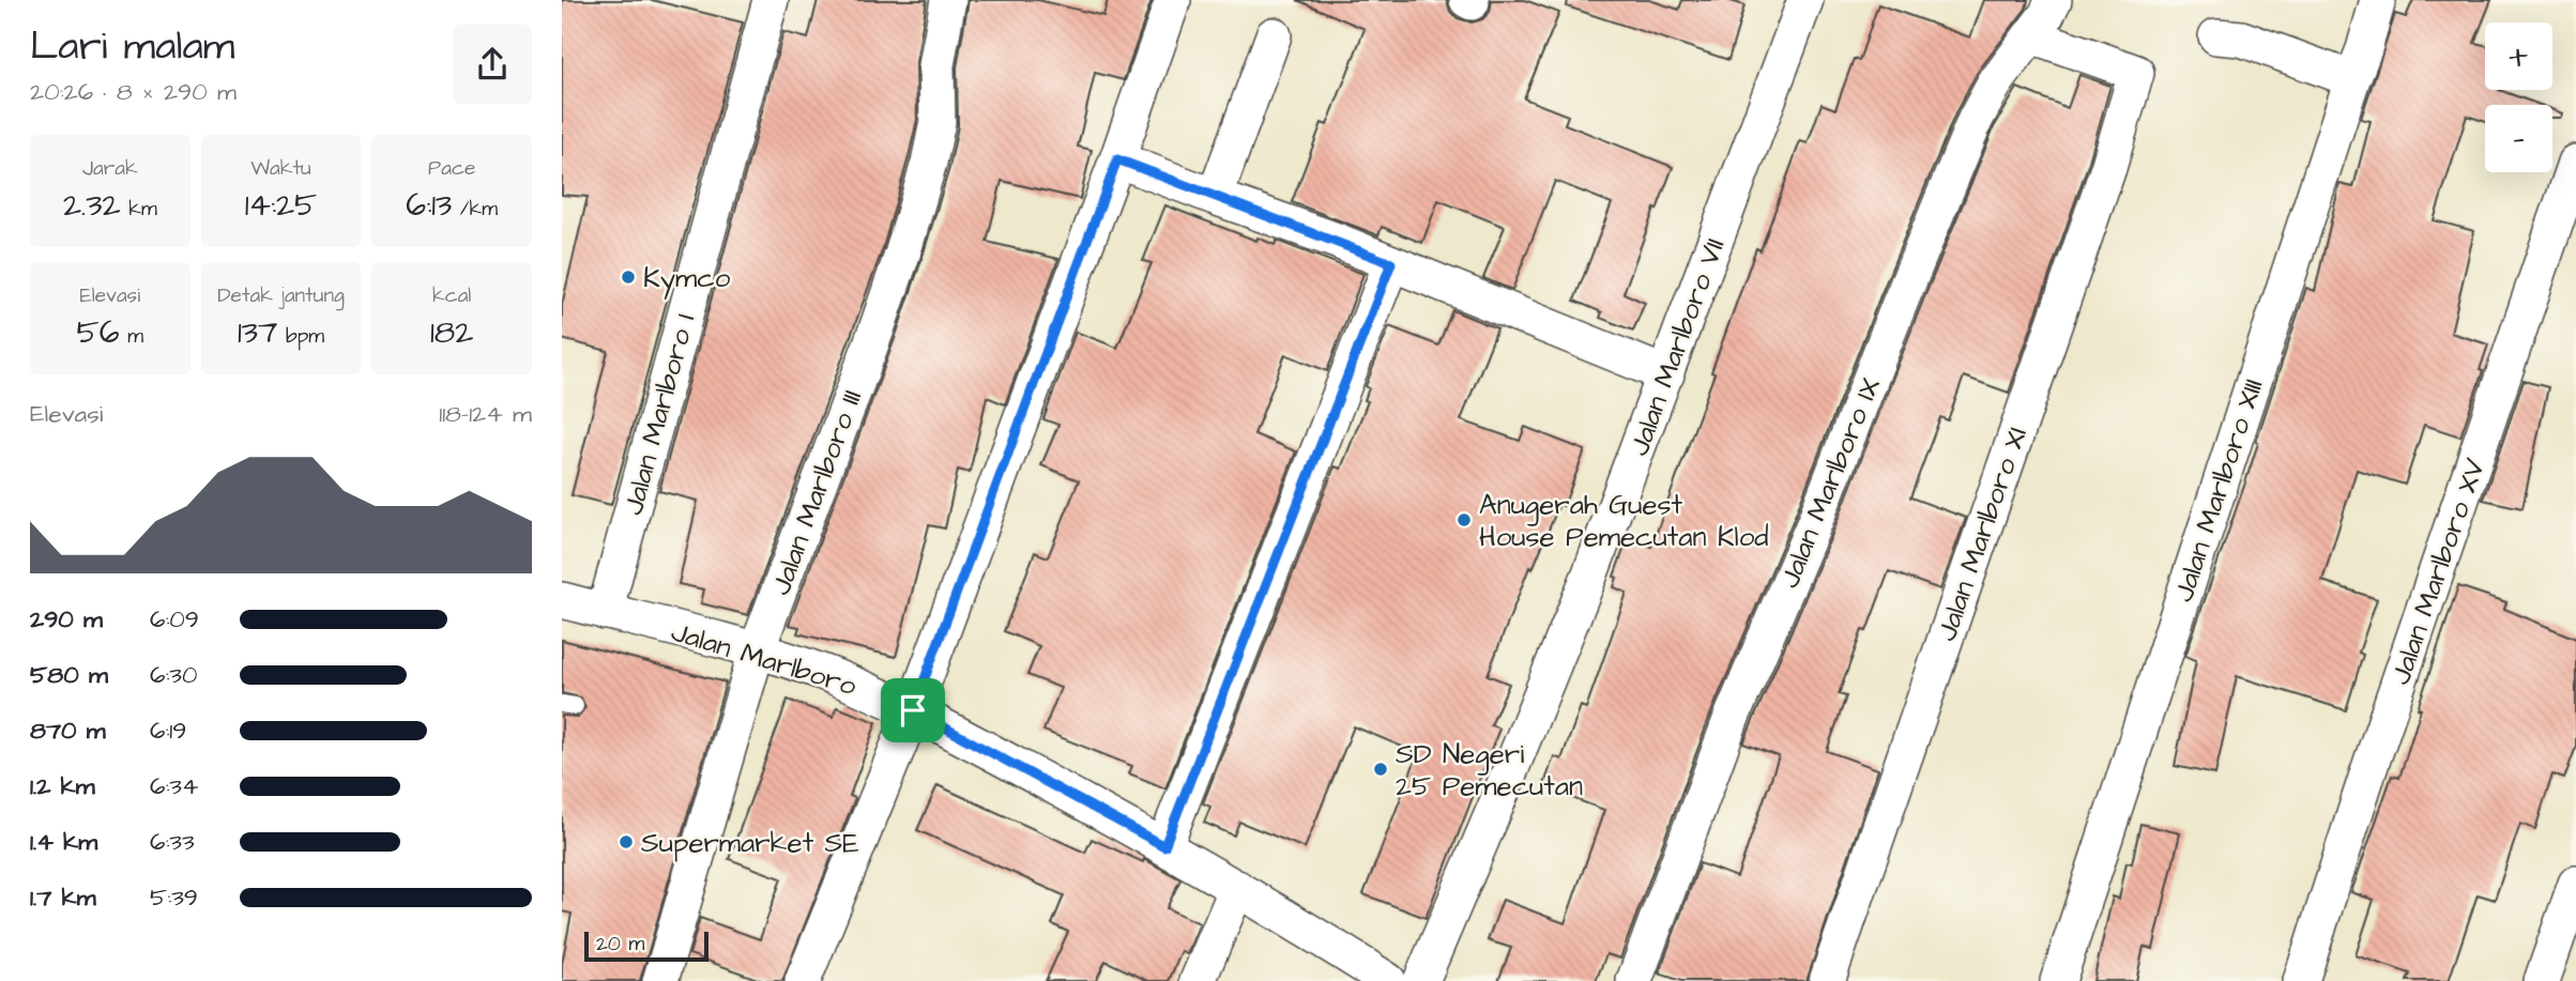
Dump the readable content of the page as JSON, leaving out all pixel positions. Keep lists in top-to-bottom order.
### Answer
{
  "streets": {
    "street": [
      "Jalan Marlboro VII",
      "Jalan Marlboro I",
      "Jalan Marlboro IX",
      "Jalan Marlboro XIII",
      "Jalan Marlboro III",
      "Jalan Marlboro XI",
      "Jalan Marlboro XV",
      "Jalan Marlboro"
    ]
  },
  "crossings": [
    ["Jalan Marlboro I", "Jalan Marlboro"],
    ["Jalan Marlboro IX", "Jalan Marlboro XI"],
    ["Jalan Marlboro III", "Jalan Marlboro"]
  ],
  "places": [
    "Kymco",
    "Anugerah Guest House Pemecutan Klod",
    "SD Negeri 25 Pemecutan",
    "Supermarket SE"
  ],
  "scale_bar": "20 m",
  "page": {
    "heading": ["Lari malam", "20:26 · 8 × 290 m"],
    "map_buttons": ["+", "−"],
    "stats": [
      ["Jarak", "2.32 km"],
      ["Waktu", "14:25"],
      ["Pace", "6:13 /km"],
      ["Elevasi", "56 m"],
      ["Detak jantung", "137 bpm"],
      ["kcal", "182"]
    ],
    "chart": ["Elevasi", "118–124 m"],
    "list": [
      {
        "name": "290 m",
        "note": "6:09"
      },
      {
        "name": "580 m",
        "note": "6:30"
      },
      {
        "name": "870 m",
        "note": "6:19"
      },
      {
        "name": "1.2 km",
        "note": "6:34"
      },
      {
        "name": "1.4 km",
        "note": "6:33"
      },
      {
        "name": "1.7 km",
        "note": "5:39"
      }
    ],
    "scale": "20 m"
  }
}
